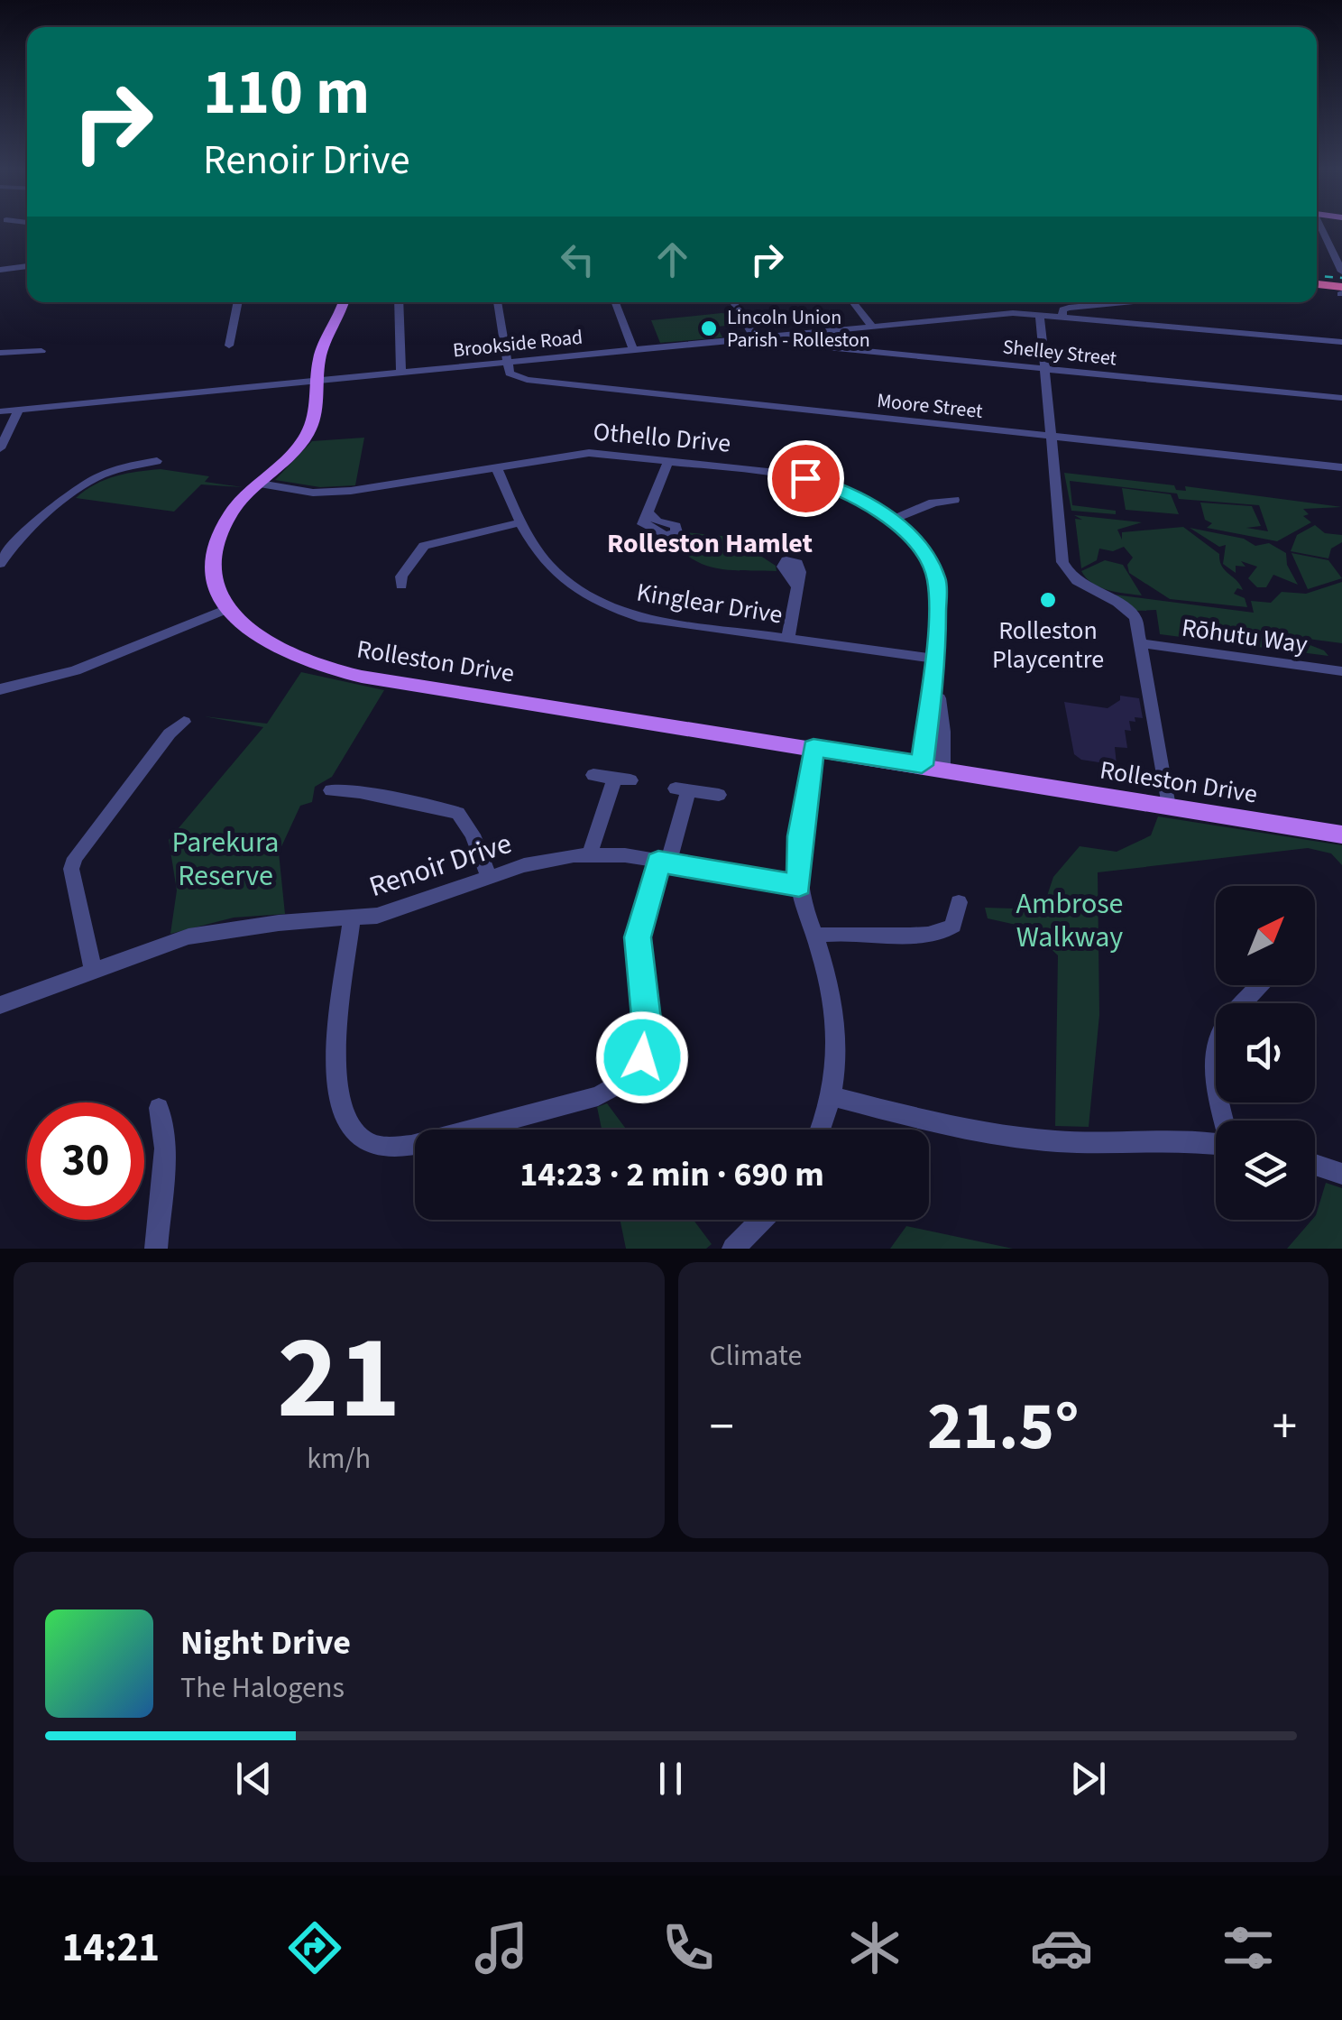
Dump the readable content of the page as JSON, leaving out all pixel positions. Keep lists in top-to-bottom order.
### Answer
{
  "streets": {
    "main road": ["Rolleston Drive"],
    "street": [
      "Brookside Road",
      "Shelley Street",
      "Moore Street",
      "Othello Drive",
      "Kinglear Drive",
      "Rōhutu Way",
      "Renoir Drive"
    ]
  },
  "crossings": [
    ["Brookside Road", "Shelley Street"],
    ["Brookside Road", "Moore Street"],
    ["Othello Drive", "Kinglear Drive"],
    ["Othello Drive", "Rolleston Drive"]
  ],
  "districts": ["Rolleston Hamlet"],
  "parks": ["Parekura Reserve", "Ambrose Walkway"],
  "places": ["Lincoln Union Parish - Rolleston", "Rolleston Playcentre"],
  "north": "top right",
  "page": {
    "turn": ["110 m", "Renoir Drive"],
    "limit": "30",
    "trip": "14:23 · 2 min · 690 m",
    "tile": [
      ["21", "km/h"],
      "Climate"
    ],
    "heat": ["−", "21.5°", "+"],
    "song": ["Night Drive", "The Halogens"],
    "tabs": "14:21"
  }
}
